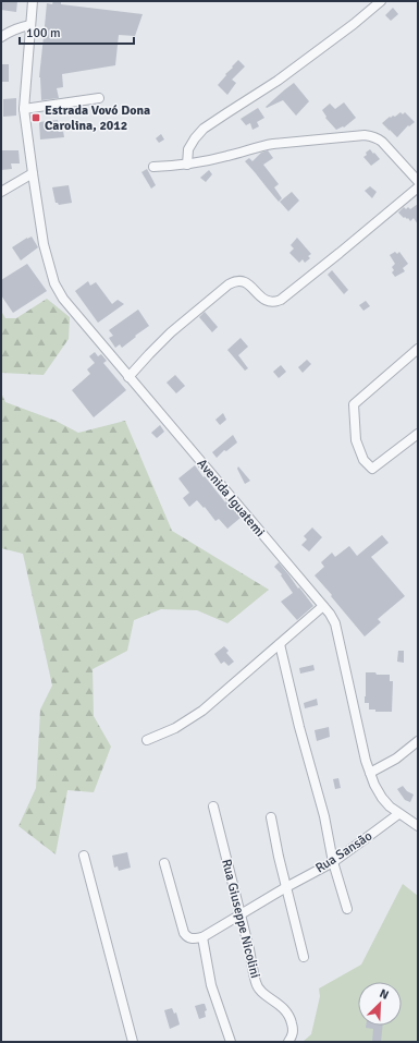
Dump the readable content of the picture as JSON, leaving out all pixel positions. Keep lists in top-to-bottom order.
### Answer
{
  "streets": {
    "street": ["Avenida Iguatemi", "Rua Sansão", "Rua Giuseppe Nicolini"]
  },
  "crossings": [
    ["Avenida Iguatemi", "Rua Sansão"],
    ["Rua Sansão", "Rua Giuseppe Nicolini"]
  ],
  "places": {
    "transit": ["Estrada Vovó Dona Carolina, 2012"]
  },
  "scale_bar": "100 m",
  "north": "top right"
}
